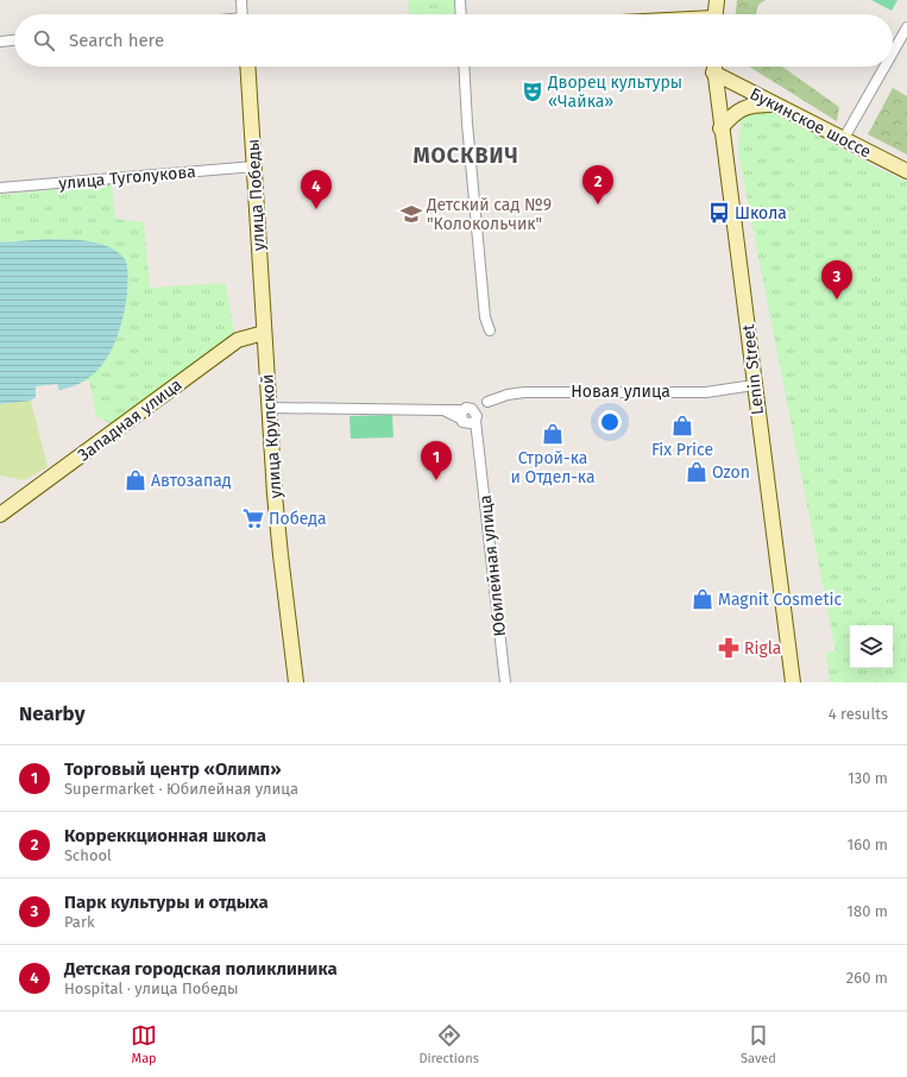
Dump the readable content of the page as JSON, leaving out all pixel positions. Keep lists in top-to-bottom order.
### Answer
{
  "streets": {
    "street": [
      "Букинское шоссе",
      "улица Туголукова",
      "улица Победы",
      "Lenin Street",
      "Новая улица",
      "Западная улица",
      "улица Крупской",
      "Юбилейная улица"
    ]
  },
  "crossings": [
    ["Букинское шоссе", "Lenin Street"],
    ["улица Туголукова", "улица Победы"],
    ["улица Победы", "Западная улица"],
    ["улица Победы", "улица Крупской"],
    ["Lenin Street", "Новая улица"],
    ["Новая улица", "Юбилейная улица"],
    ["Западная улица", "улица Крупской"]
  ],
  "districts": ["МОСКВИЧ"],
  "places": {
    "theatre": ["Дворец культуры «Чайка»"],
    "bus stop": ["Школа"],
    "school or university": ["Детский сад №9 \"Колокольчик\""],
    "shop": [
      "Fix Price",
      "Строй-ка и Отдел-ка",
      "Ozon",
      "Автозапад",
      "Magnit Cosmetic"
    ],
    "supermarket": ["Победа"],
    "pharmacy": ["Rigla"]
  },
  "page": {
    "search": "Search here",
    "pins": [
      "2",
      "4",
      "3",
      "1"
    ],
    "heading": ["Nearby", "4 results"],
    "list": [
      {
        "mark": "1",
        "name": "Торговый центр «Олимп»",
        "note": "Supermarket · Юбилейная улица",
        "value": "130 m"
      },
      {
        "mark": "2",
        "name": "Корреккционная школа",
        "note": "School",
        "value": "160 m"
      },
      {
        "mark": "3",
        "name": "Парк культуры и отдыха",
        "note": "Park",
        "value": "180 m"
      },
      {
        "mark": "4",
        "name": "Детская городская поликлиника",
        "note": "Hospital · улица Победы",
        "value": "260 m"
      }
    ],
    "nav": ["Map", "Directions", "Saved"]
  }
}
